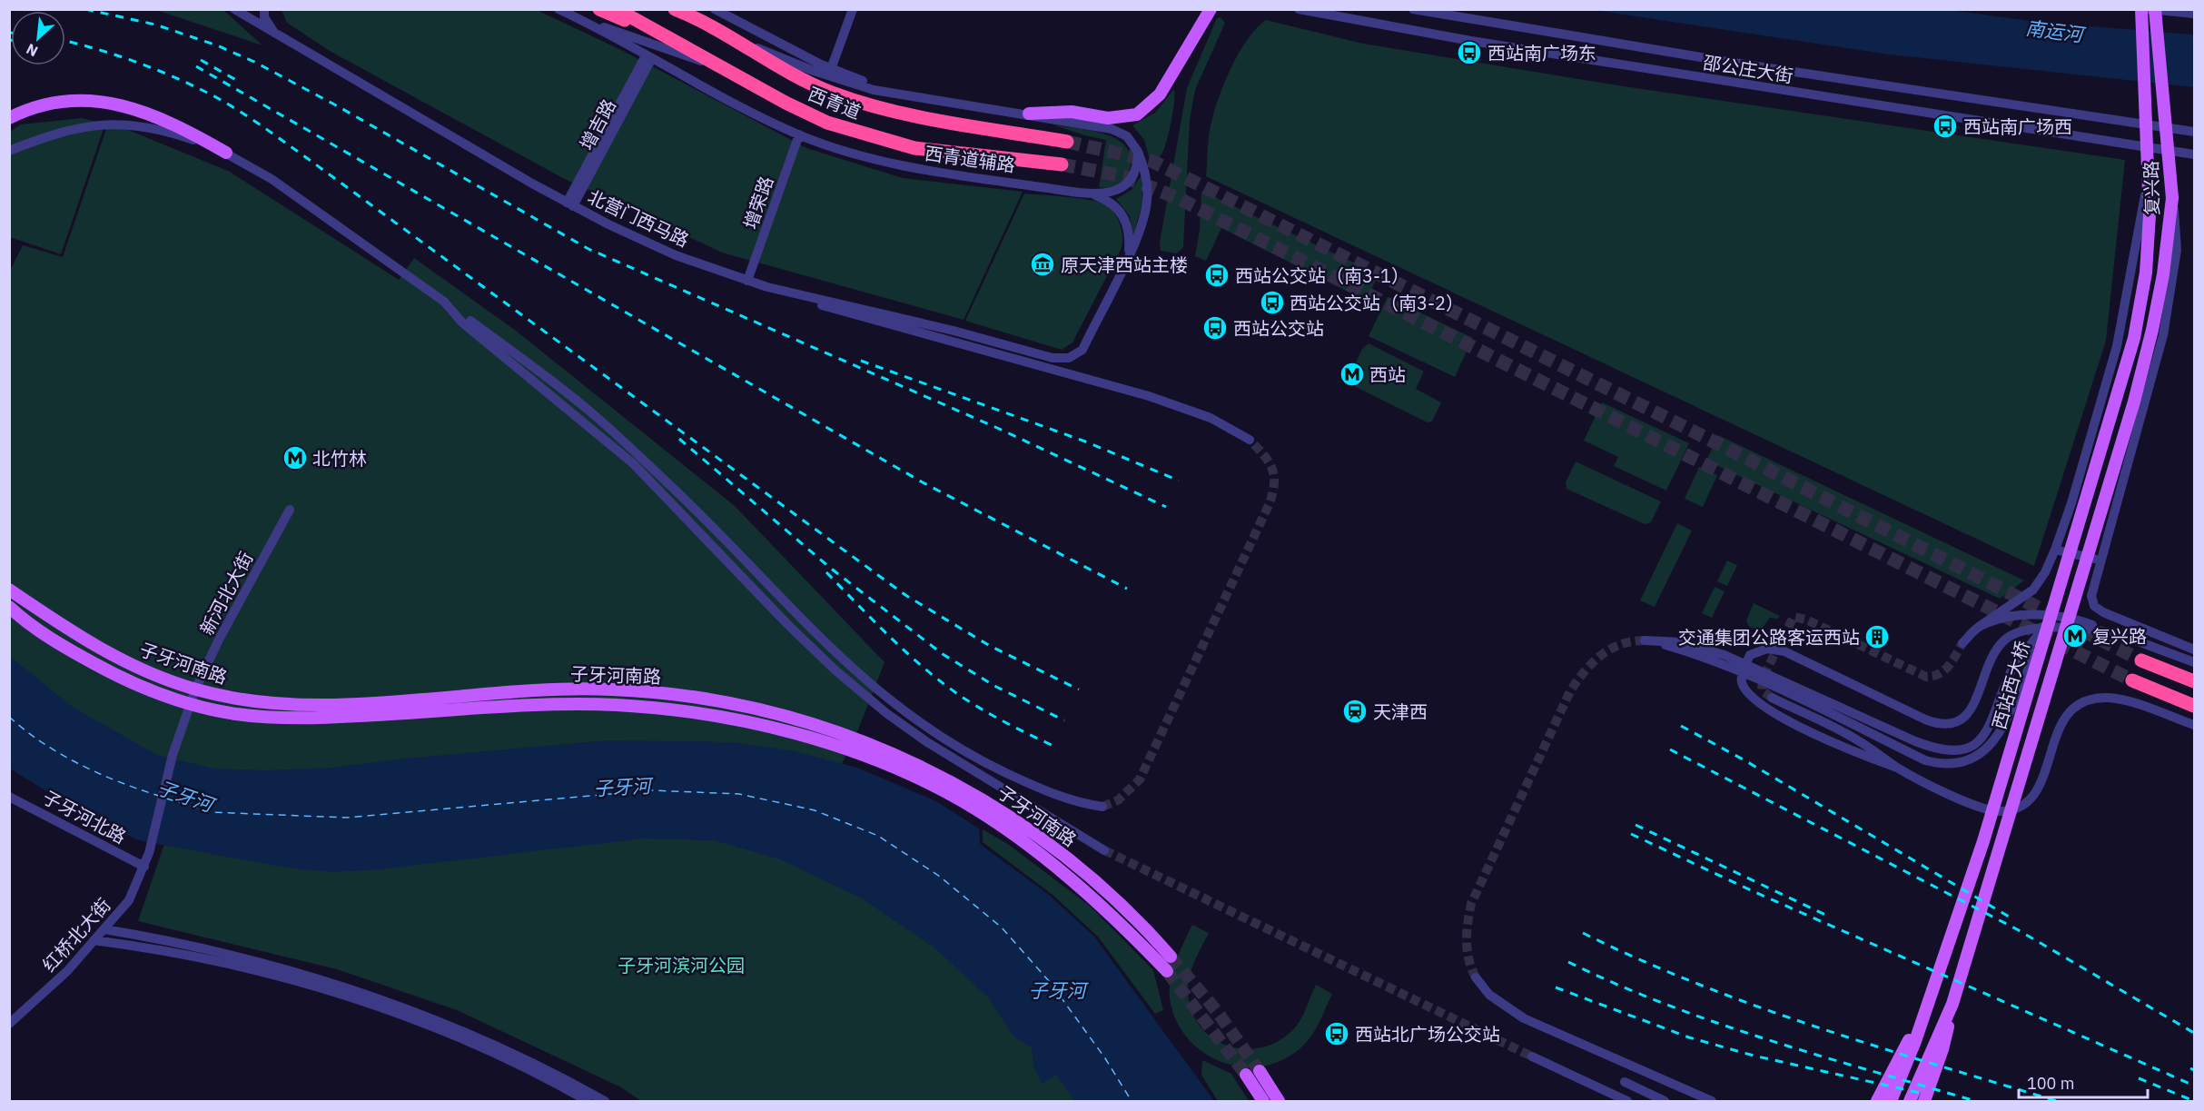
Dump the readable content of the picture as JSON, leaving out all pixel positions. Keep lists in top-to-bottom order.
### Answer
{
  "streets": {
    "highway": ["西青道"],
    "main road": ["复兴路", "子牙河南路", "西站西大桥"],
    "street": [
      "邵公庄大街",
      "增吉路",
      "西青道辅路",
      "增荣路",
      "北营门西马路",
      "新河北大街",
      "子牙河北路",
      "红桥北大街"
    ]
  },
  "crossings": [
    ["邵公庄大街", "复兴路"],
    ["增吉路", "西青道辅路"],
    ["增吉路", "北营门西马路"],
    ["西青道辅路", "增荣路"],
    ["复兴路", "西站西大桥"],
    ["增荣路", "北营门西马路"],
    ["新河北大街", "子牙河南路"],
    ["新河北大街", "红桥北大街"],
    ["子牙河北路", "红桥北大街"]
  ],
  "water": ["南运河", "子牙河"],
  "parks": ["子牙河滨河公园"],
  "places": {
    "bus stop": [
      "西站南广场东",
      "西站南广场西",
      "西站公交站（南3-1）",
      "西站公交站（南3-2）",
      "西站公交站",
      "西站北广场公交站"
    ],
    "museum": ["原天津西站主楼"],
    "metro station": ["西站", "北竹林", "复兴路"],
    "building": ["交通集团公路客运西站"],
    "station": ["天津西"]
  },
  "scale_bar": "100 m",
  "north": "bottom left"
}
